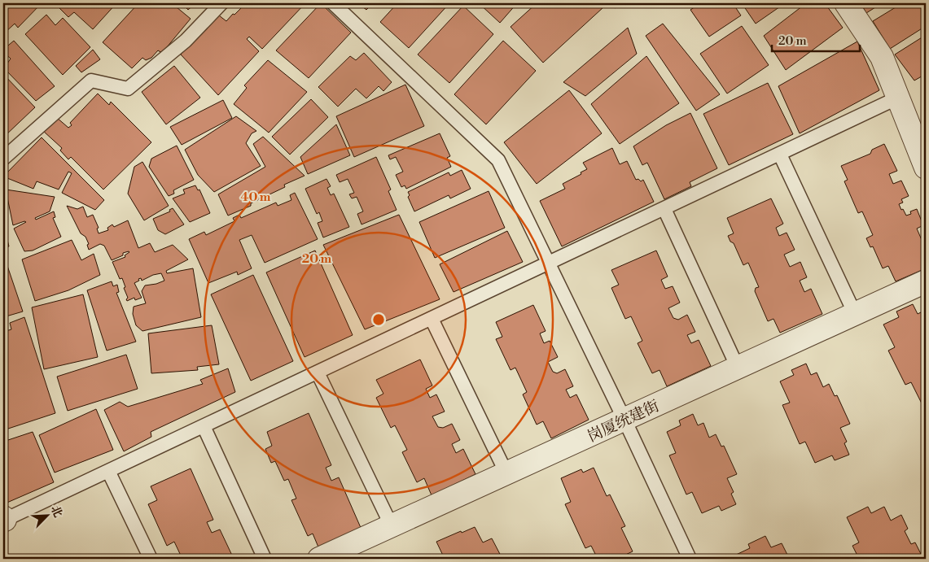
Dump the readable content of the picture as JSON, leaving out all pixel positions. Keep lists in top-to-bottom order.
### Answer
{
  "streets": {
    "street": ["岗厦统建街"]
  },
  "scale_bar": "20 m",
  "north": "top right",
  "rings": ["40 m", "20 m"]
}
